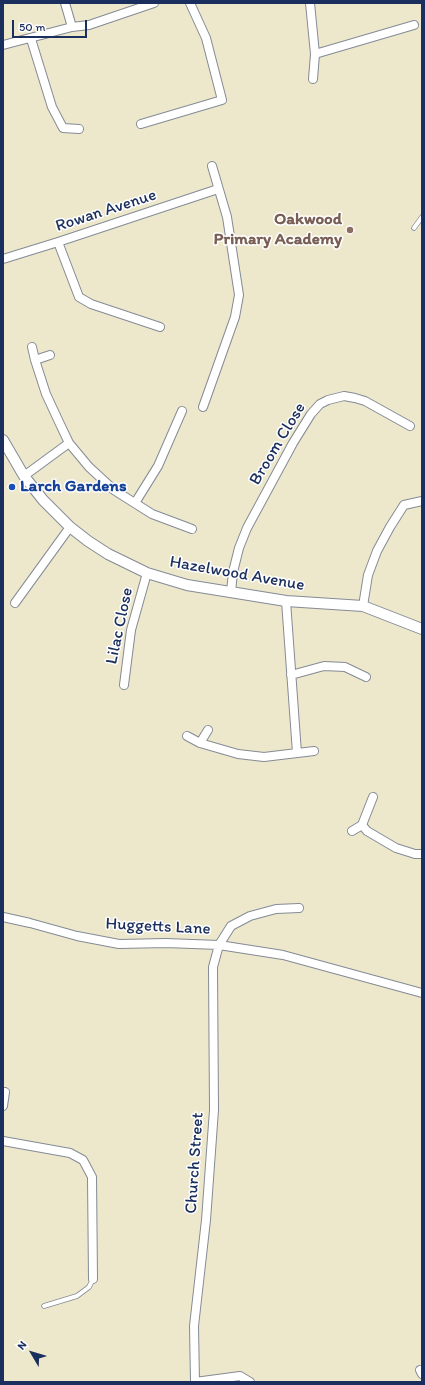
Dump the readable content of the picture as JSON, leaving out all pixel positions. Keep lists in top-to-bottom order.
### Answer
{
  "streets": {
    "street": [
      "Rowan Avenue",
      "Broom Close",
      "Hazelwood Avenue",
      "Lilac Close",
      "Huggetts Lane",
      "Church Street"
    ]
  },
  "crossings": [
    ["Broom Close", "Hazelwood Avenue"],
    ["Hazelwood Avenue", "Lilac Close"],
    ["Huggetts Lane", "Church Street"]
  ],
  "places": ["Oakwood Primary Academy", "Larch Gardens"],
  "scale_bar": "50 m",
  "north": "top left"
}
